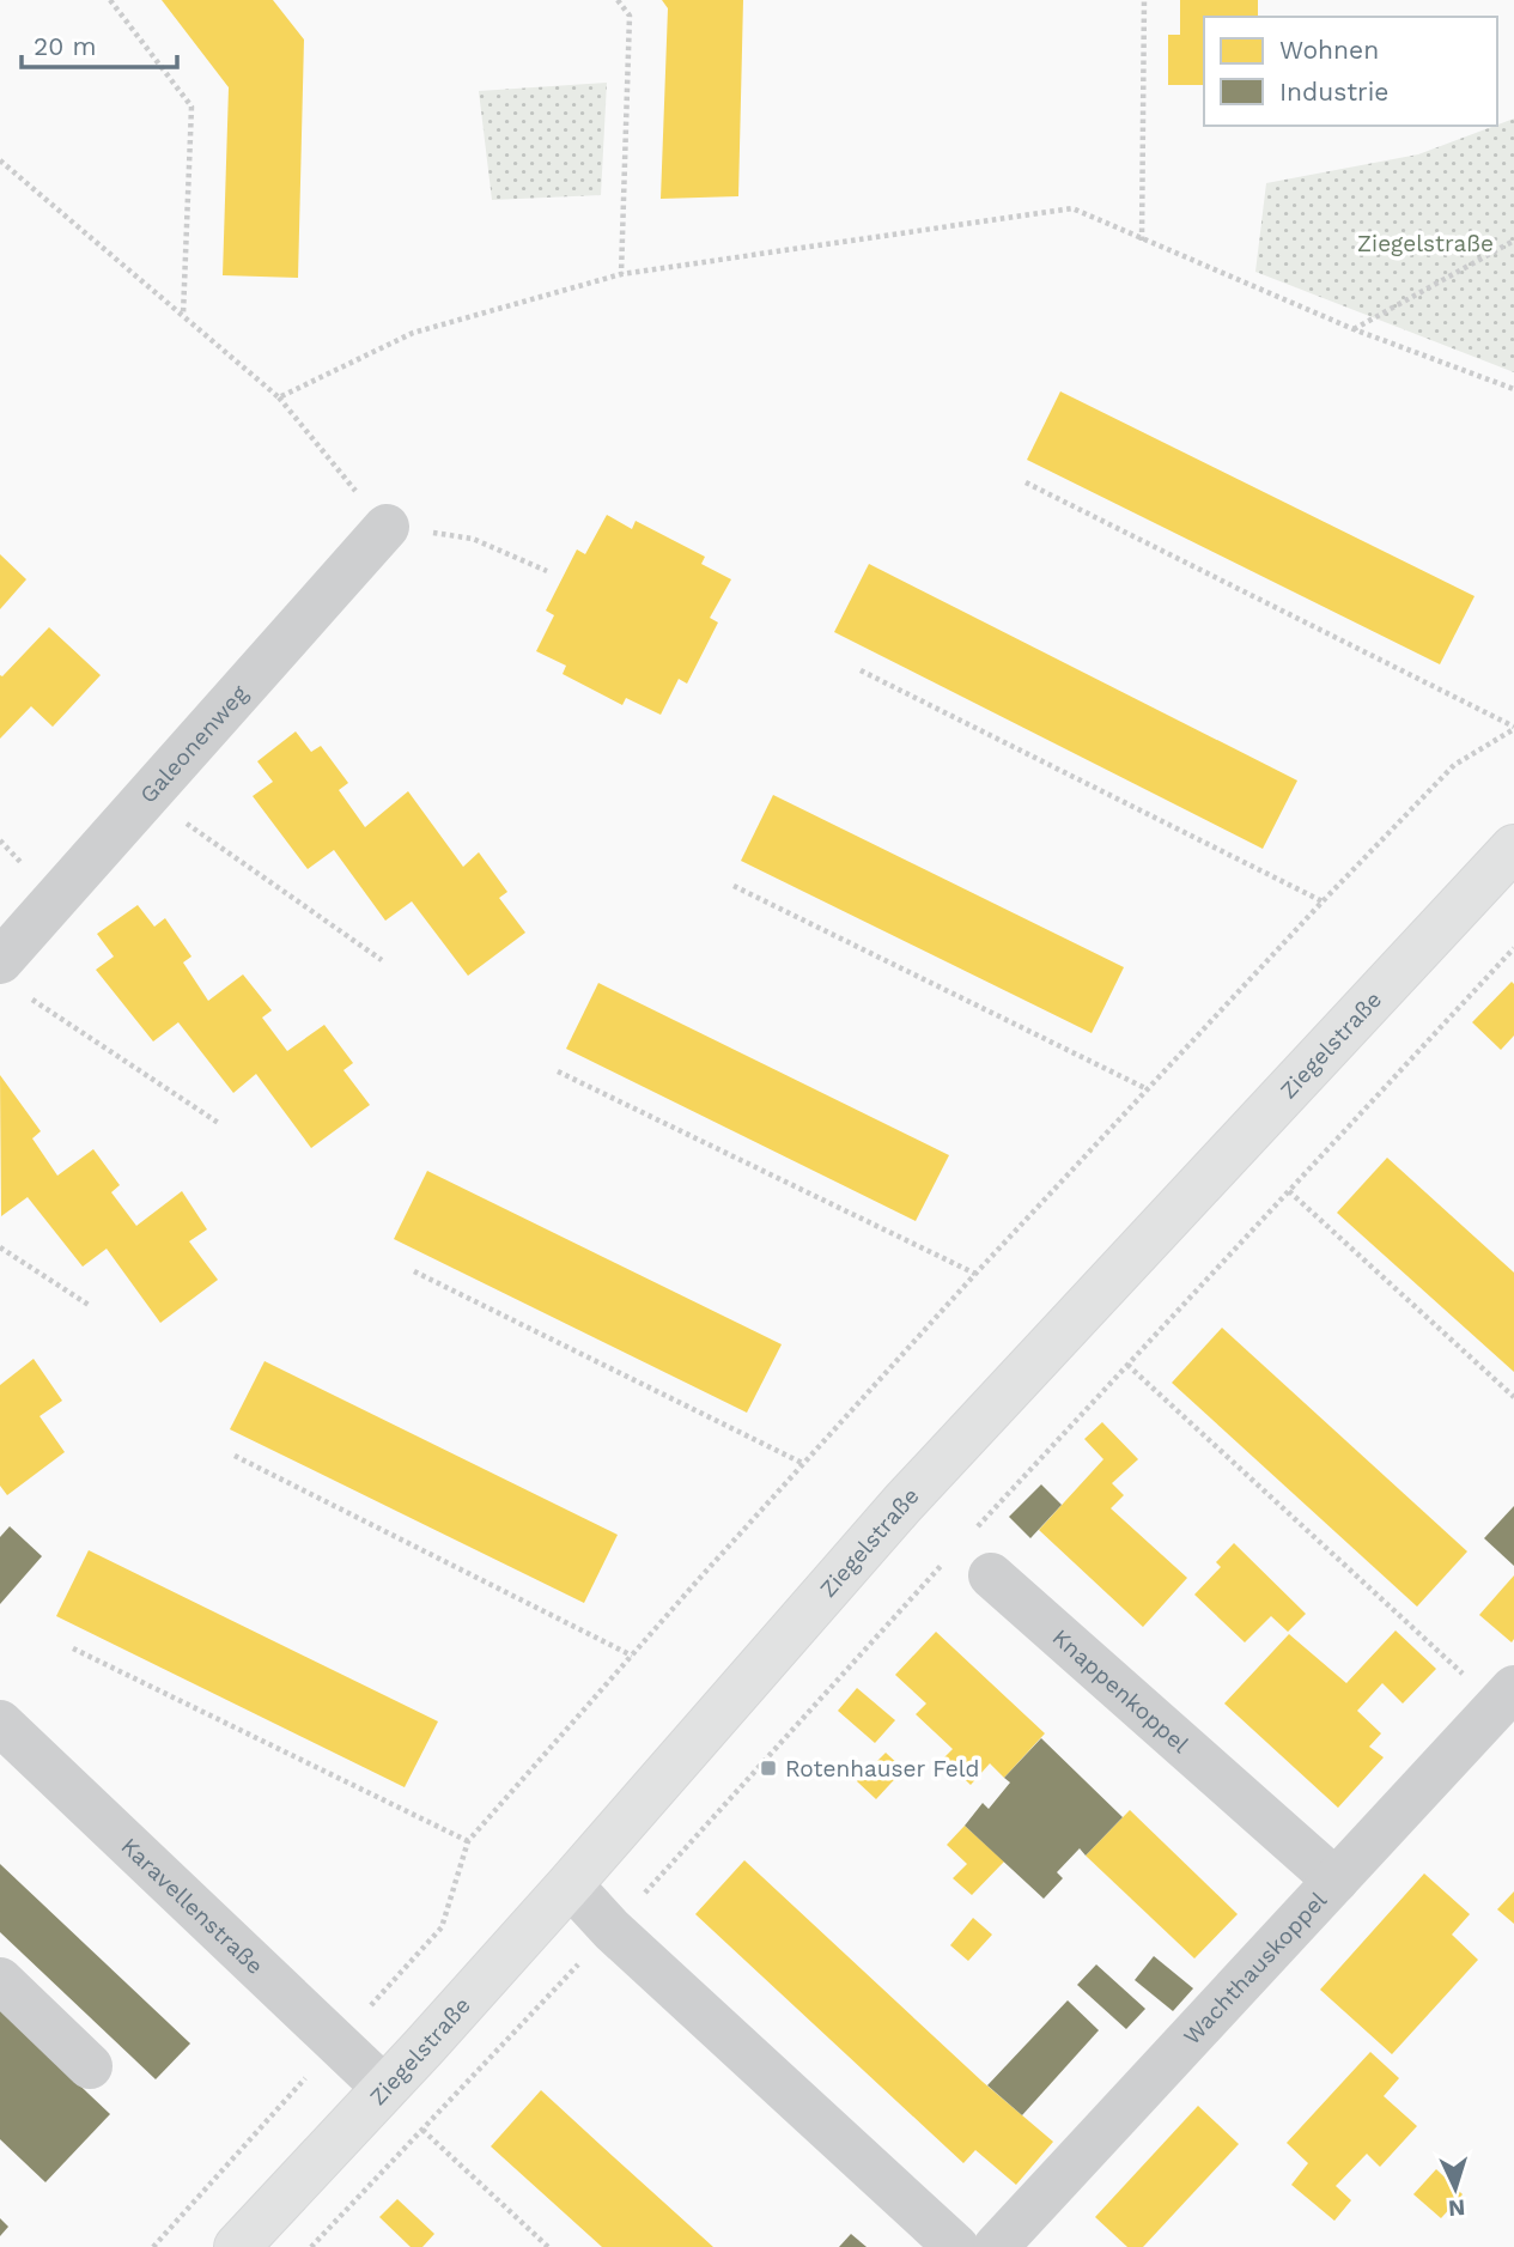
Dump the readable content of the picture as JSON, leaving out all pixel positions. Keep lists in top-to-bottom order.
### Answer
{
  "streets": {
    "main road": ["Ziegelstraße"],
    "street": [
      "Galeonenweg",
      "Knappenkoppel",
      "Karavellenstraße",
      "Wachthauskoppel"
    ]
  },
  "crossings": [
    ["Ziegelstraße", "Karavellenstraße"],
    ["Knappenkoppel", "Wachthauskoppel"]
  ],
  "parks": ["Ziegelstraße"],
  "places": {
    "transit": ["Rotenhauser Feld"]
  },
  "legend": ["Wohnen", "Industrie"],
  "scale_bar": "20 m",
  "north": "bottom"
}
